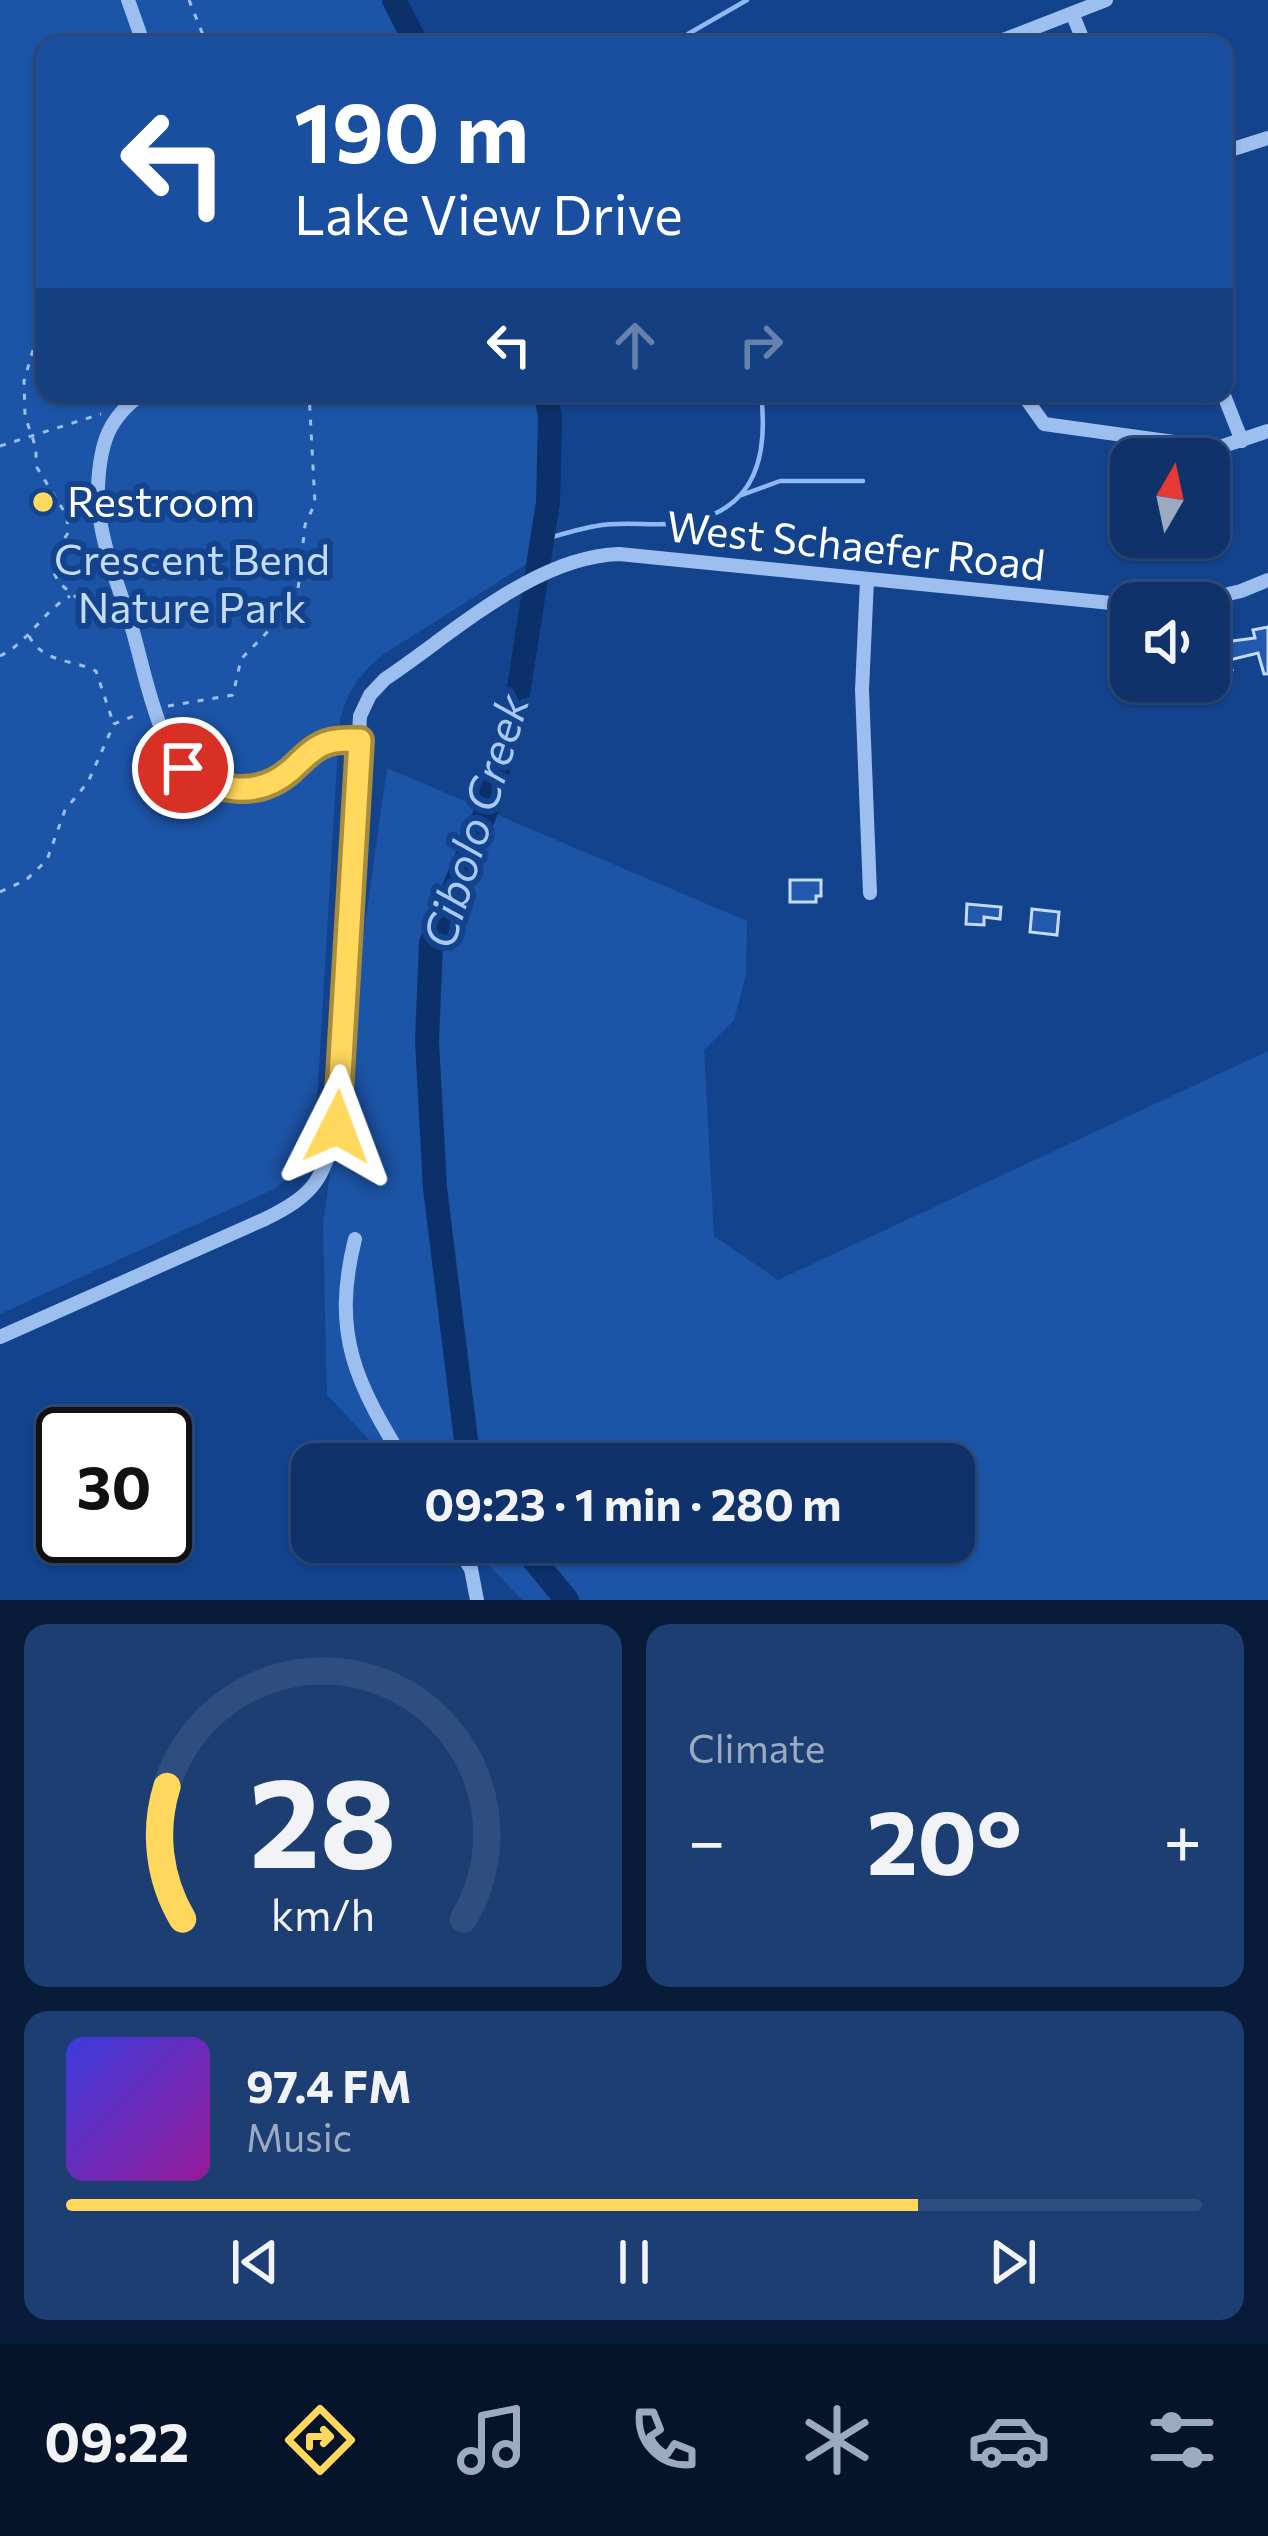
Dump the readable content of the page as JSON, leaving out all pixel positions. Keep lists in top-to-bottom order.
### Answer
{
  "streets": {
    "street": ["West Schaefer Road"]
  },
  "water": ["Cibolo Creek"],
  "parks": ["Crescent Bend Nature Park"],
  "places": ["Restroom"],
  "north": "top",
  "page": {
    "turn": ["190 m", "Lake View Drive"],
    "limit": "30",
    "trip": "09:23 · 1 min · 280 m",
    "tile": "Climate",
    "heat": ["−", "20°", "+"],
    "song": ["97.4 FM", "Music"],
    "tabs": "09:22",
    "gauge": ["28", "km/h"]
  }
}
